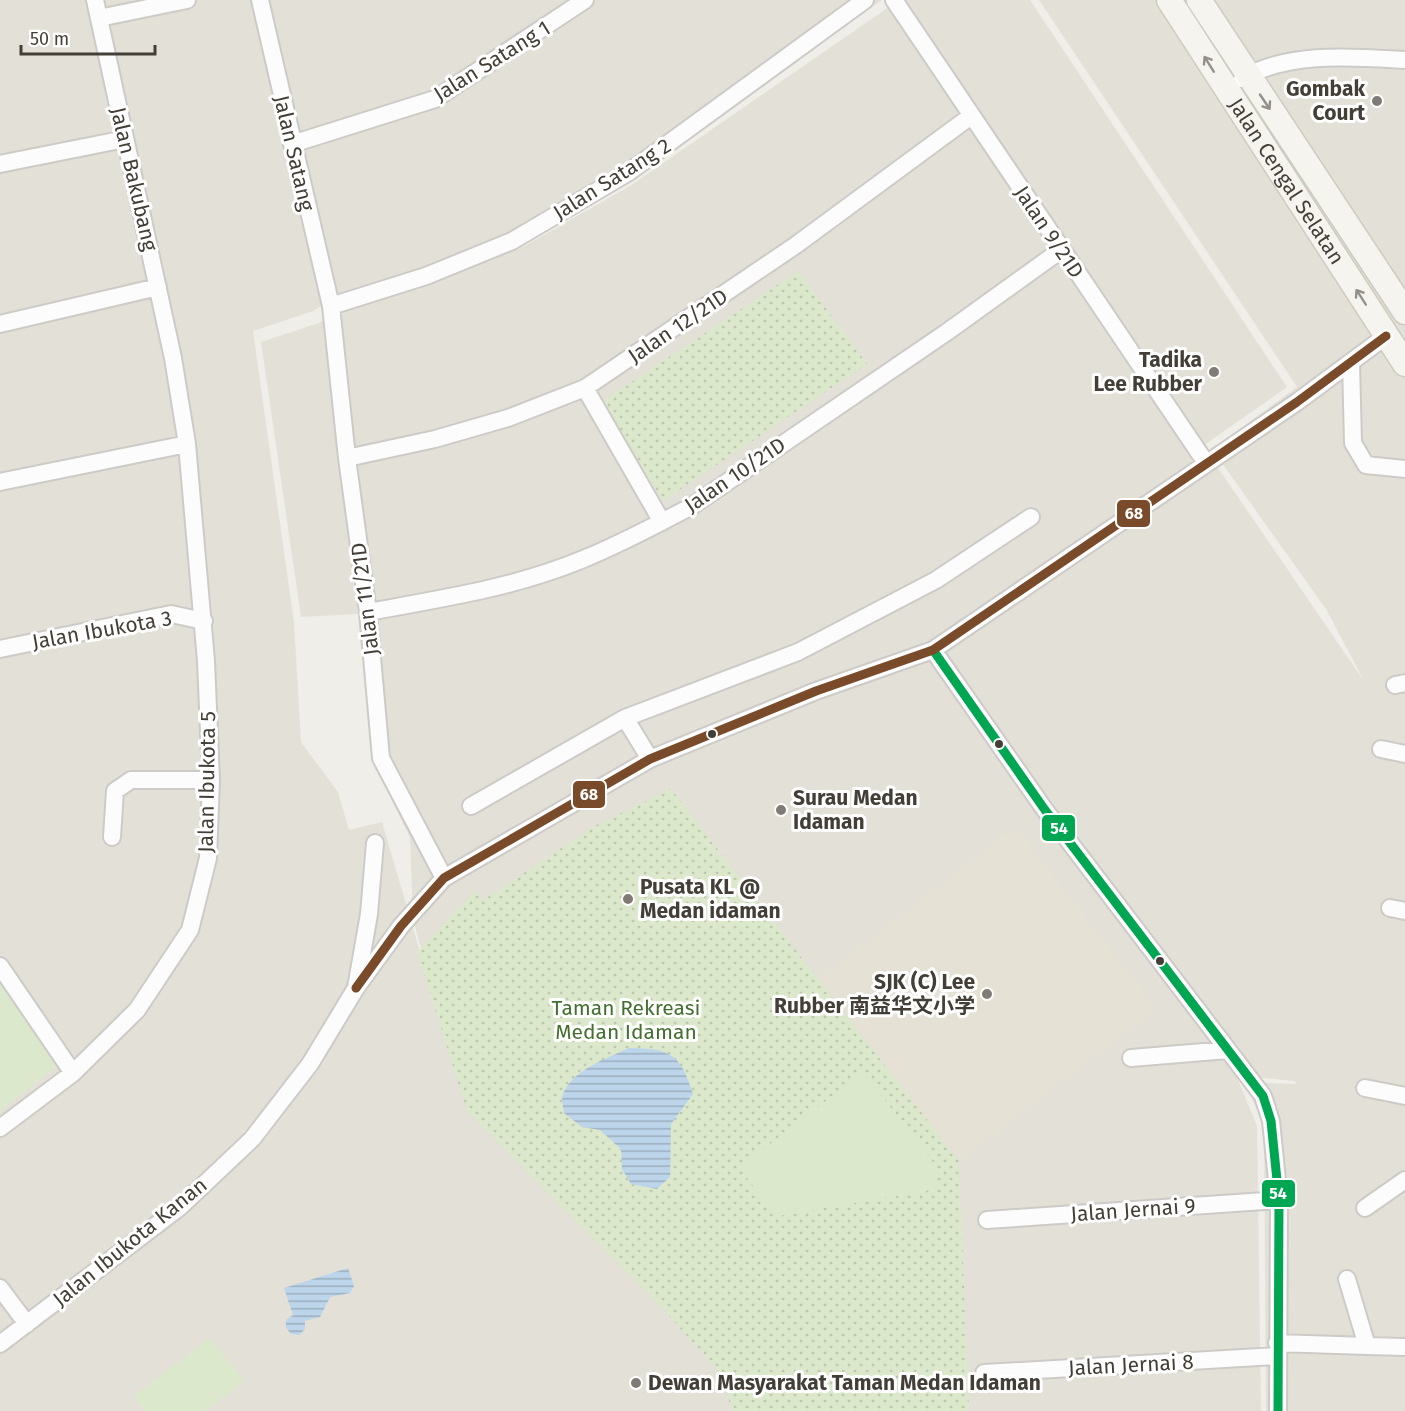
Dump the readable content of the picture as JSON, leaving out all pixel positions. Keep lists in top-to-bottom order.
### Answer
{
  "streets": {
    "street": [
      "Jalan Satang 1",
      "Jalan Satang",
      "Jalan Bakubang",
      "Jalan Satang 2",
      "Jalan Cengal Selatan",
      "Jalan 9/21D",
      "Jalan 12/21D",
      "Jalan 10/21D",
      "Jalan 11/21D",
      "Jalan Ibukota 3",
      "Jalan Ibukota 5",
      "Jalan Jernai 9",
      "Jalan Ibukota Kanan",
      "Jalan Jernai 8"
    ]
  },
  "crossings": [
    ["Jalan Satang 1", "Jalan Satang"],
    ["Jalan Satang", "Jalan Satang 2"],
    ["Jalan Satang", "Jalan 11/21D"],
    ["Jalan Bakubang", "Jalan Ibukota 5"],
    ["Jalan Satang 2", "Jalan 11/21D"],
    ["Jalan 9/21D", "Jalan 12/21D"],
    ["Jalan 9/21D", "Jalan 10/21D"],
    ["Jalan 12/21D", "Jalan 11/21D"],
    ["Jalan 10/21D", "Jalan 11/21D"],
    ["Jalan Ibukota 3", "Jalan Ibukota 5"]
  ],
  "parks": ["Taman Rekreasi Medan Idaman"],
  "places": [
    "Gombak Court",
    "Tadika Lee Rubber",
    "Surau Medan Idaman",
    "Pusata KL @ Medan idaman",
    "SJK (C) Lee Rubber 南益华文小学",
    "Dewan Masyarakat Taman Medan Idaman"
  ],
  "lines": ["transit line 68", "transit line 54"],
  "scale_bar": "50 m"
}
